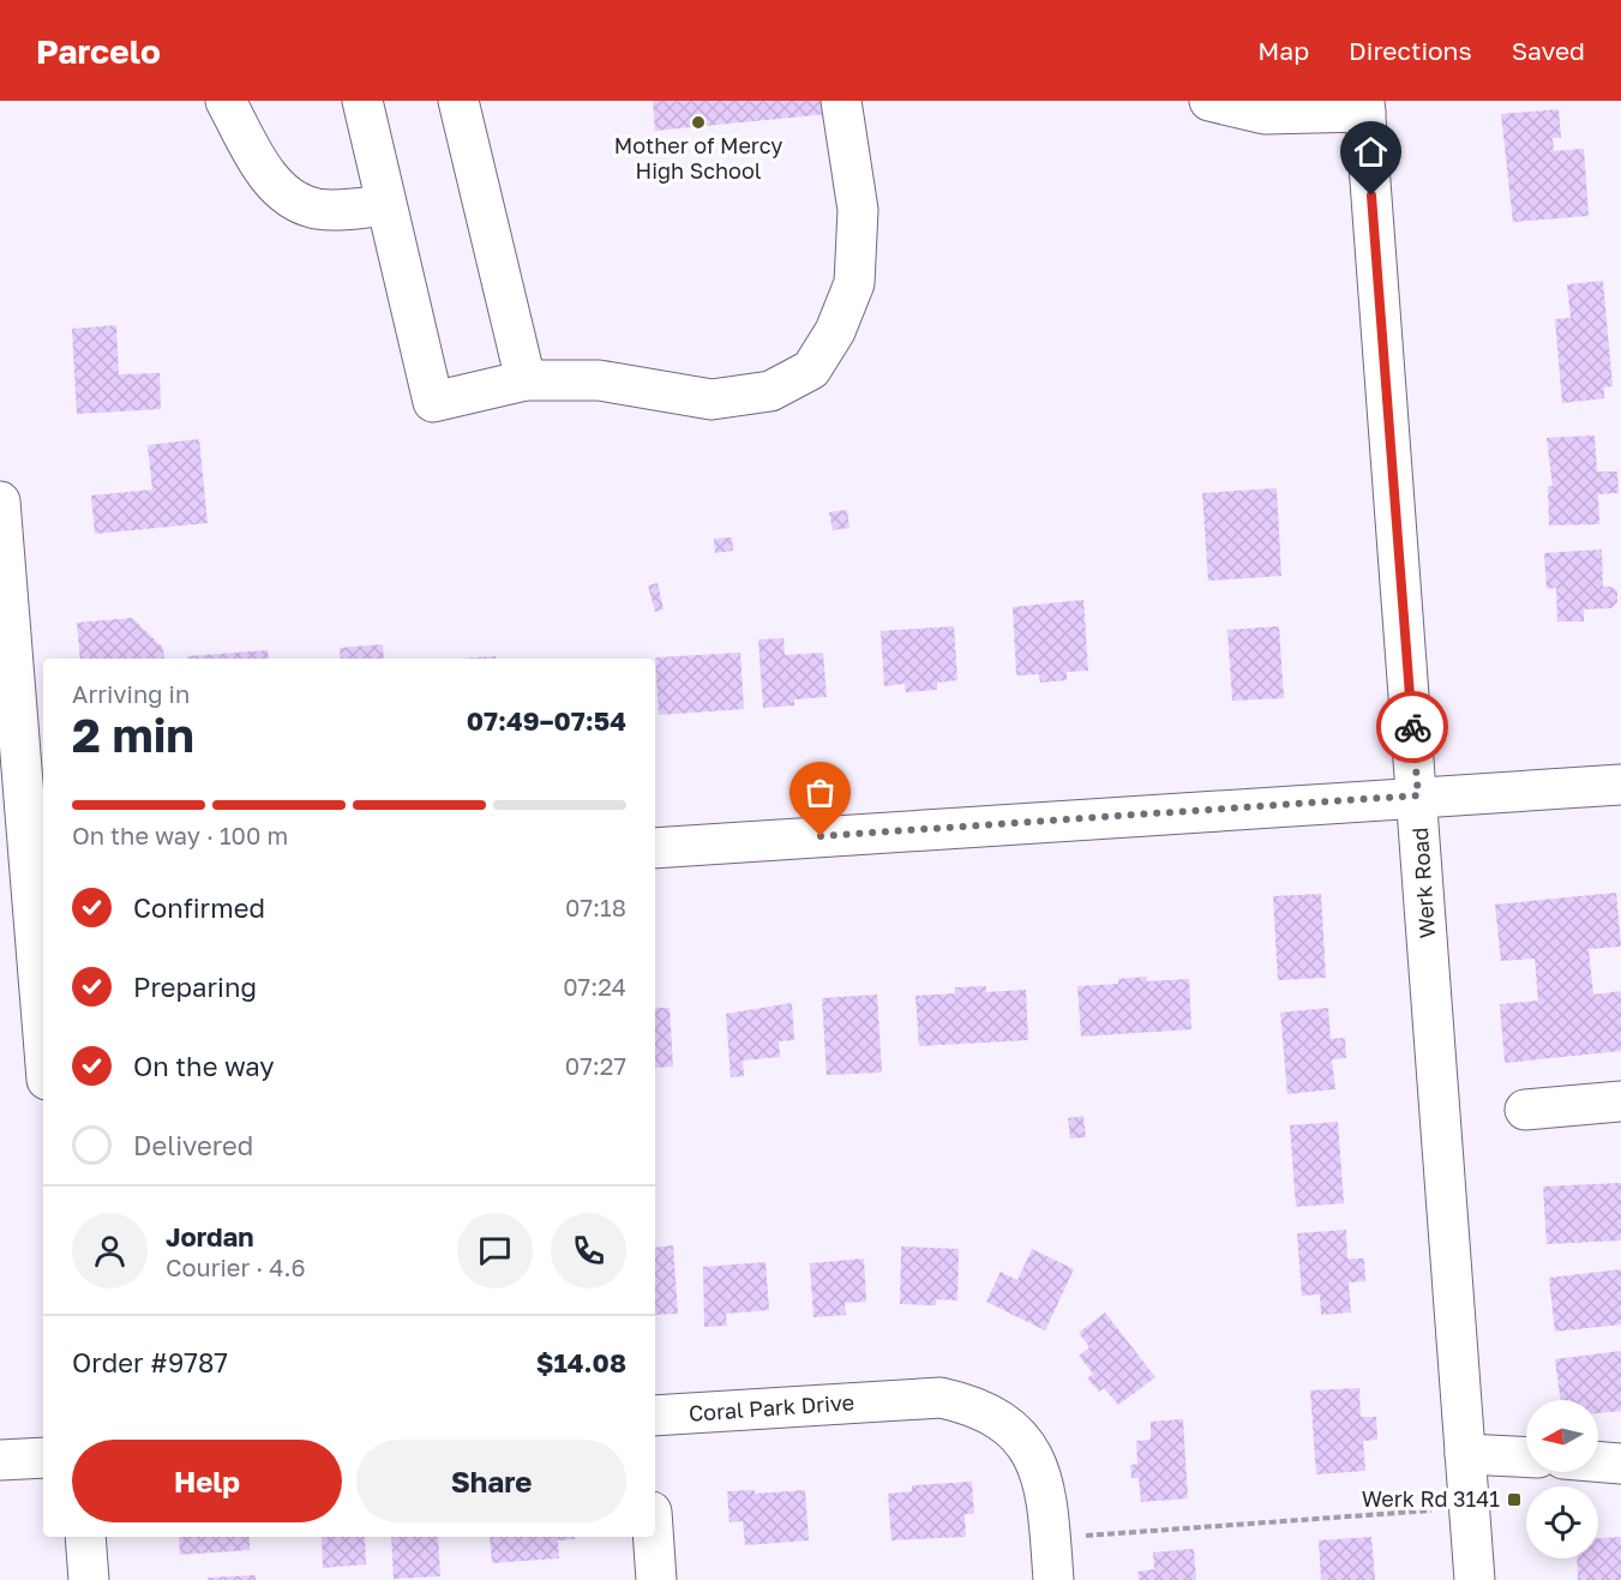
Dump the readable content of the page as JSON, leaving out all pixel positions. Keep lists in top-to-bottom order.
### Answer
{
  "streets": {
    "street": ["Werk Road", "Coral Park Drive"]
  },
  "places": {
    "other": ["Mother of Mercy High School"],
    "transit": ["Werk Rd 3141"]
  },
  "north": "left",
  "page": {
    "header": "Parcelo",
    "nav": ["Map", "Directions", "Saved"],
    "heading": ["2 min", "Arriving in", "07:49–07:54"],
    "panel": [
      "Jordan",
      "Courier · 4.6",
      "Order #9787",
      "$14.08"
    ],
    "bar": "On the way · 100 m",
    "list": [
      ["Confirmed", "07:18"],
      ["Preparing", "07:24"],
      ["On the way", "07:27"],
      "Delivered"
    ],
    "buttons": ["Help", "Share"]
  }
}
